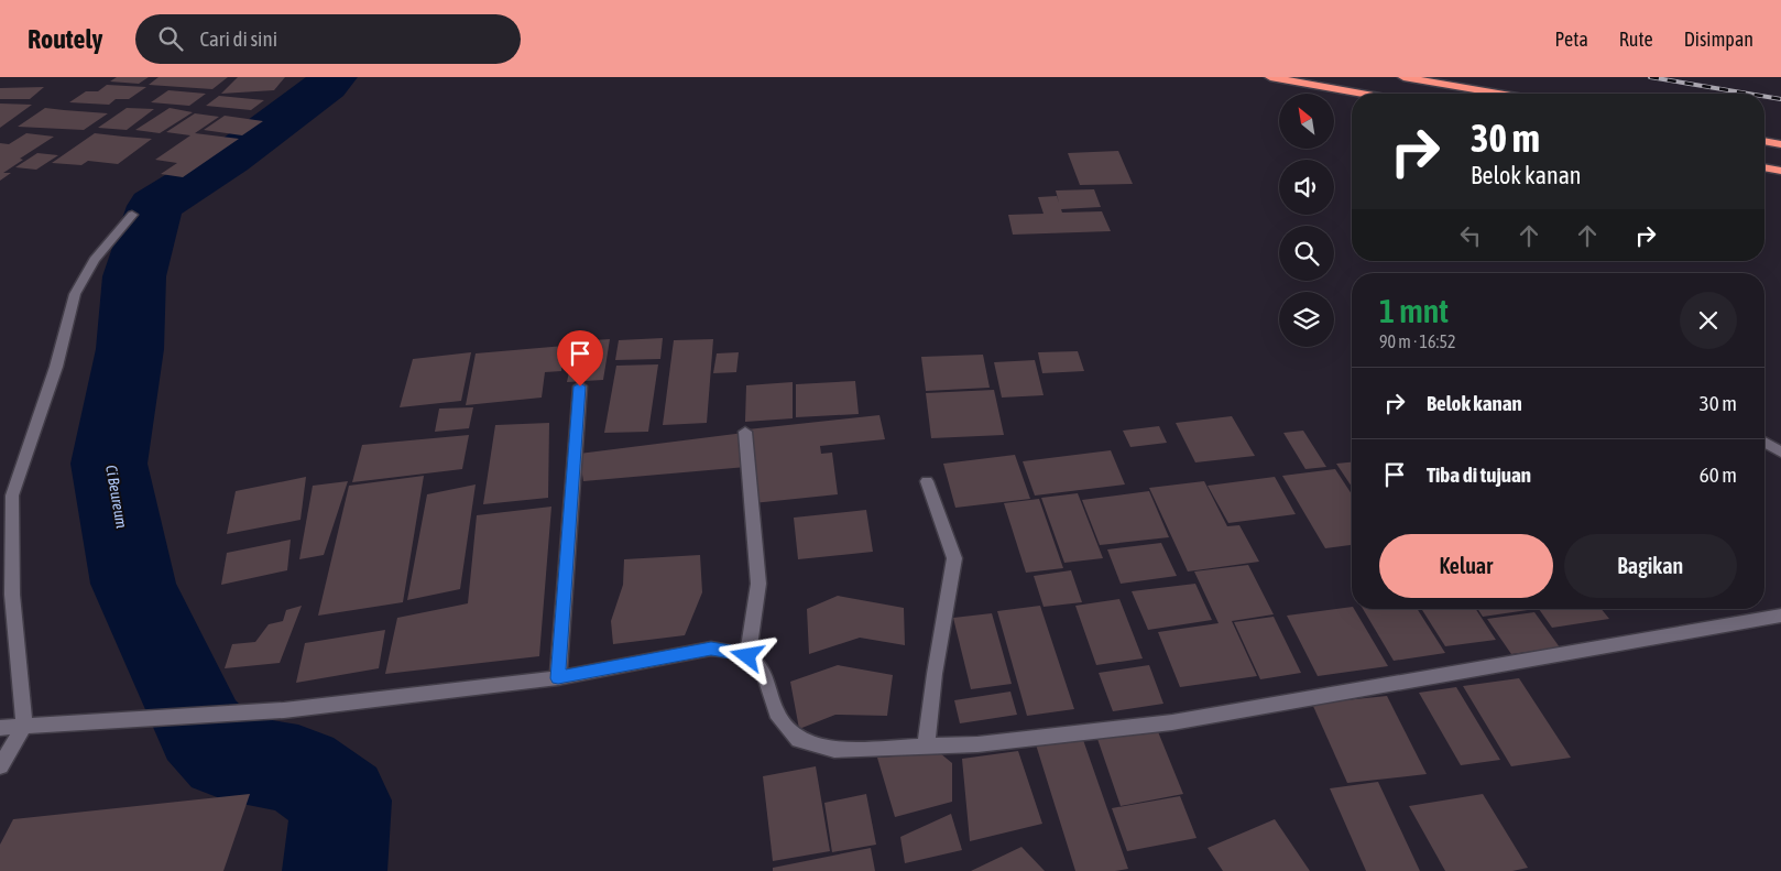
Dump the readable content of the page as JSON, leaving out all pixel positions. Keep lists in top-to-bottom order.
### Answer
{
  "water": ["Ci Beureum"],
  "north": "top left",
  "page": {
    "header": "Routely",
    "search": "Cari di sini",
    "nav": ["Peta", "Rute", "Disimpan"],
    "turn": ["30 m", "Belok kanan"],
    "heading": ["1 mnt", "90 m · 16:52"],
    "list": [
      {
        "name": "Belok kanan",
        "value": "30 m"
      },
      {
        "name": "Tiba di tujuan",
        "value": "60 m"
      }
    ],
    "buttons": ["Keluar", "Bagikan"]
  }
}
